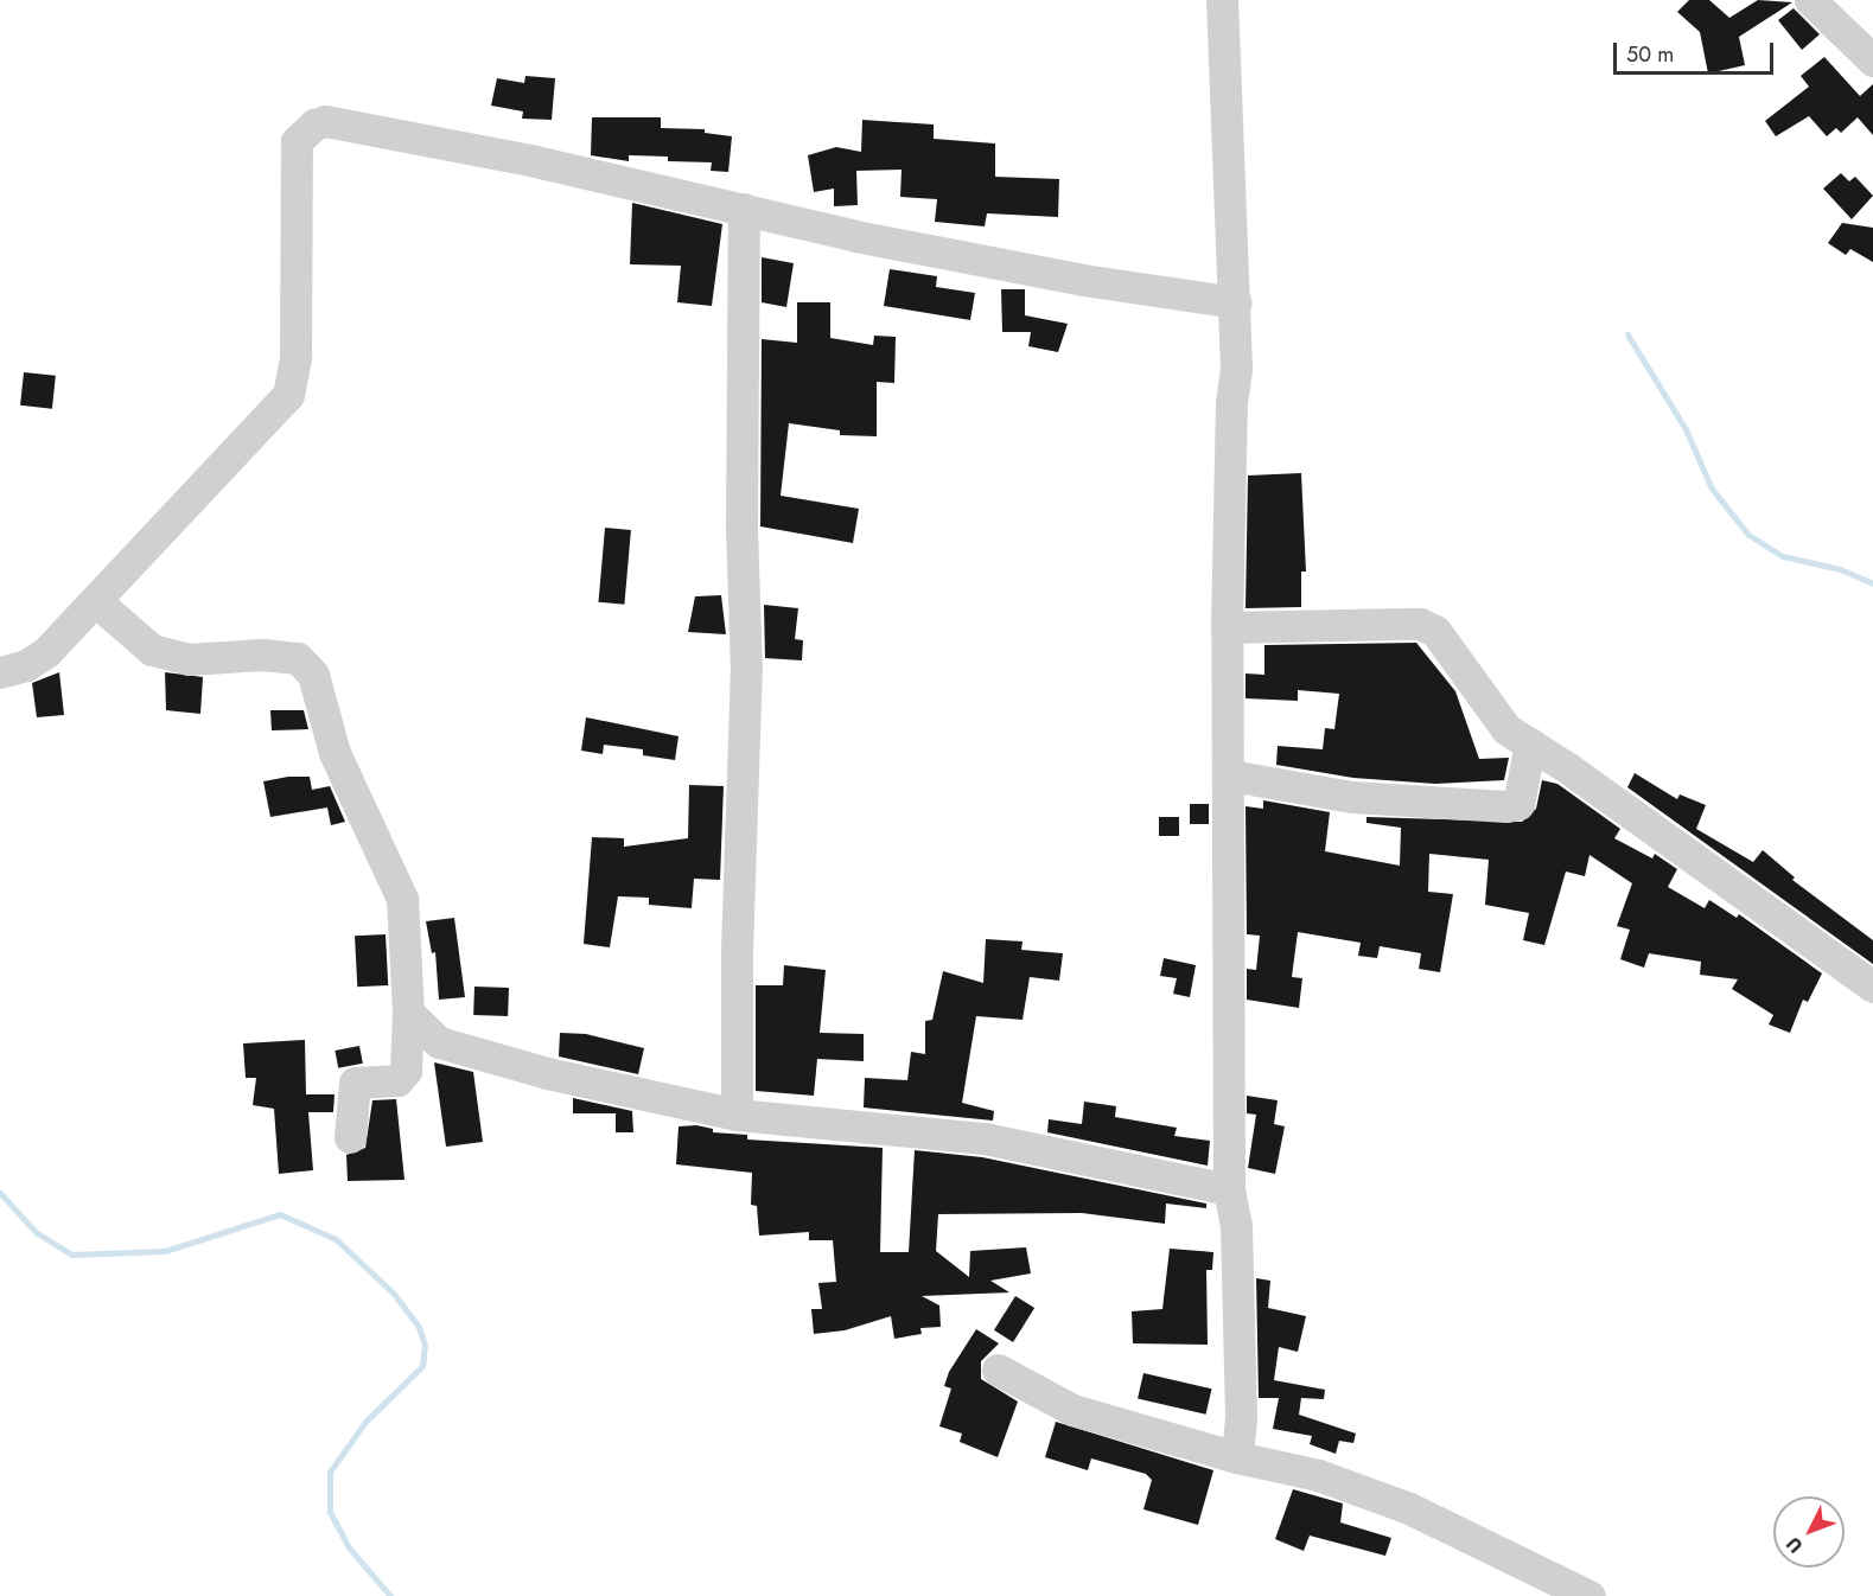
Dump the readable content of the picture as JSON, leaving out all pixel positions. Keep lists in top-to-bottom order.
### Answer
{
  "scale_bar": "50 m",
  "north": "bottom left"
}
